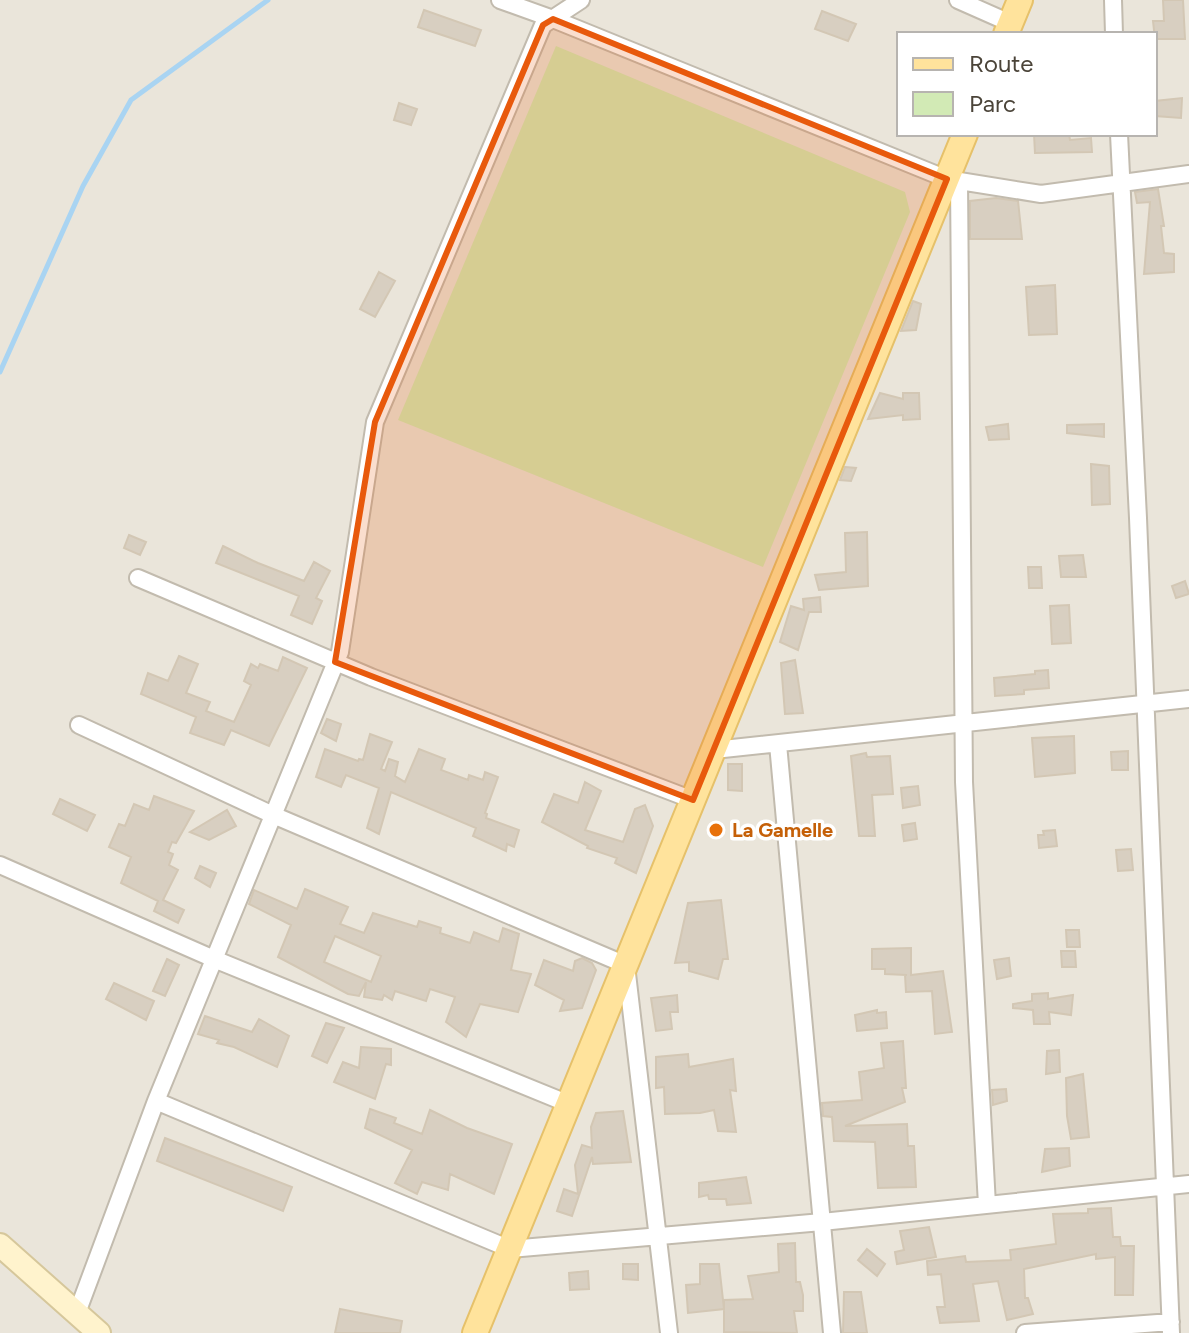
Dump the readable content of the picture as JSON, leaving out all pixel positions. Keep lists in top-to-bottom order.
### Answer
{
  "places": ["La Gamelle"],
  "legend": ["Route", "Parc"]
}
